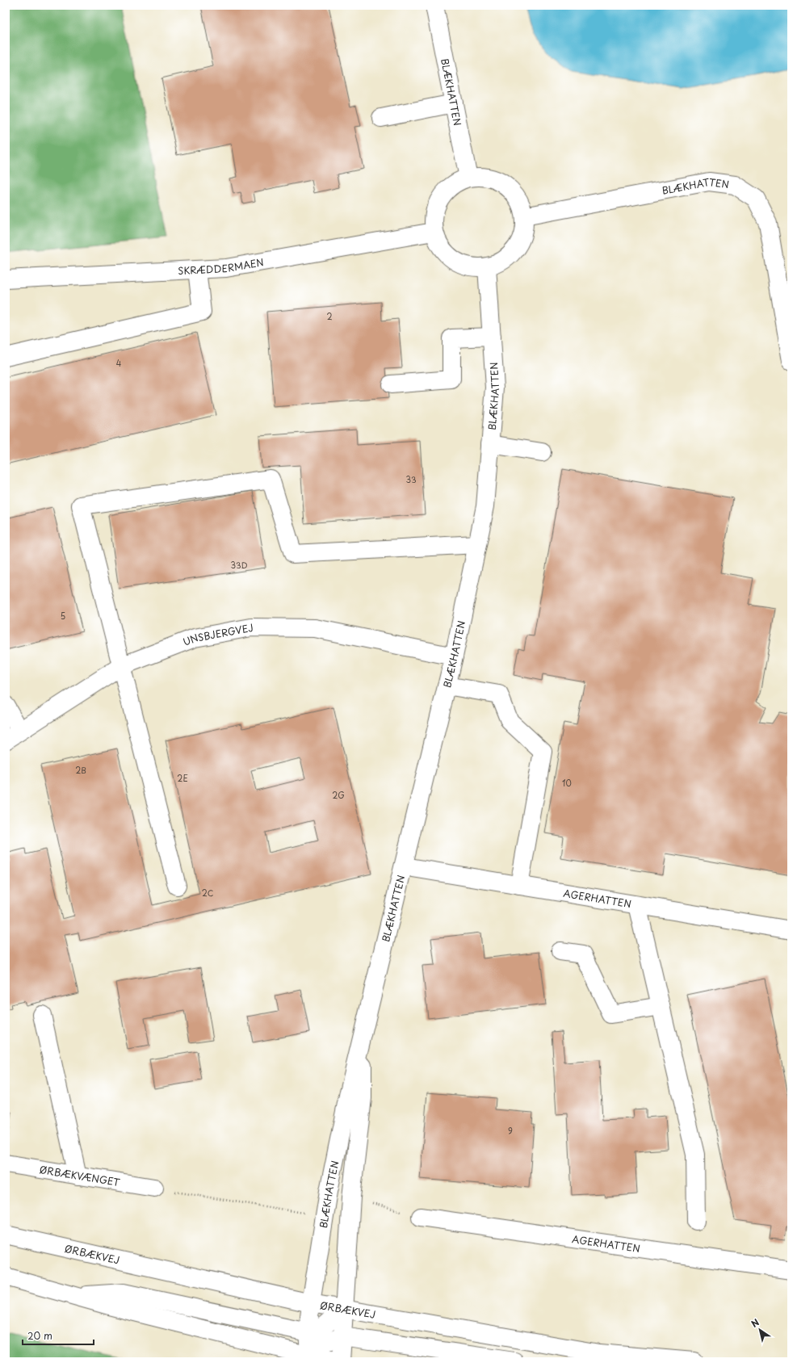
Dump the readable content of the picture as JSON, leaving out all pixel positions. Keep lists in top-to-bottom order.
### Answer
{
  "streets": {
    "street": [
      "BLÆKHATTEN",
      "SKRÆDDERMAEN",
      "UNSBJERGVEJ",
      "AGERHATTEN",
      "ØRBÆKVÆNGET",
      "ØRBÆKVEJ"
    ]
  },
  "crossings": [
    ["BLÆKHATTEN", "SKRÆDDERMAEN"],
    ["BLÆKHATTEN", "UNSBJERGVEJ"],
    ["BLÆKHATTEN", "AGERHATTEN"],
    ["BLÆKHATTEN", "ØRBÆKVEJ"]
  ],
  "house_numbers": [
    "2",
    "4",
    "33",
    "33D",
    "5",
    "2B",
    "2E",
    "10",
    "2G",
    "2C",
    "9"
  ],
  "scale_bar": "20 m",
  "north": "top left"
}
